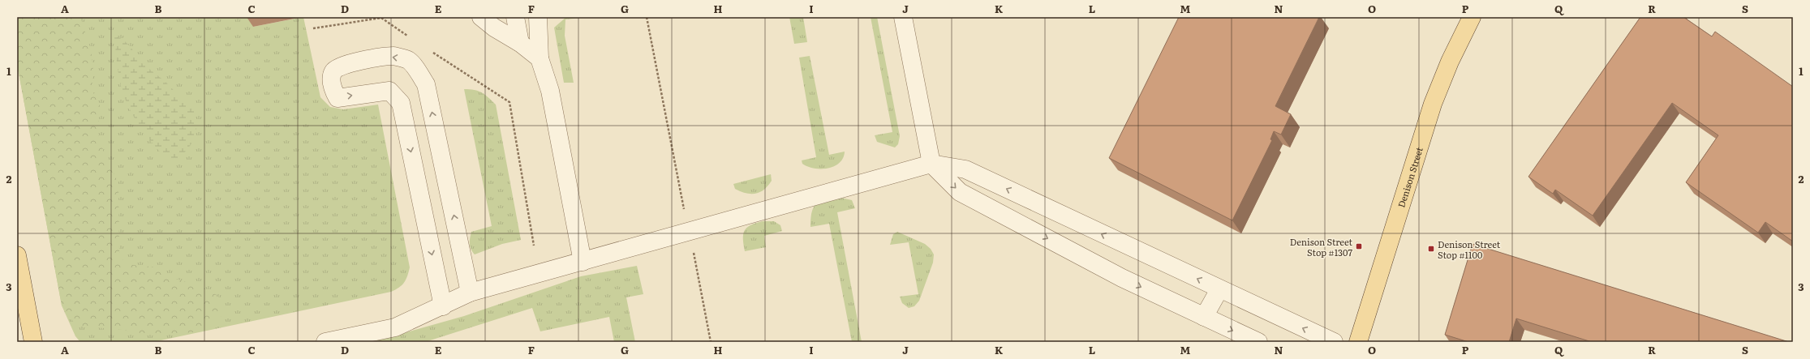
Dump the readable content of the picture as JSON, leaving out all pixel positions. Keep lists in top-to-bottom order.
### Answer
{
  "streets": {
    "main road": ["Denison Street"]
  },
  "places": {
    "transit": ["Denison Street Stop #1307", "Denison Street Stop #1100"]
  },
  "grid": {
    "columns": [
      "A",
      "B",
      "C",
      "D",
      "E",
      "F",
      "G",
      "H",
      "I",
      "J",
      "K",
      "L",
      "M",
      "N",
      "O",
      "P",
      "Q",
      "R",
      "S"
    ],
    "rows": ["1", "2", "3"]
  }
}
